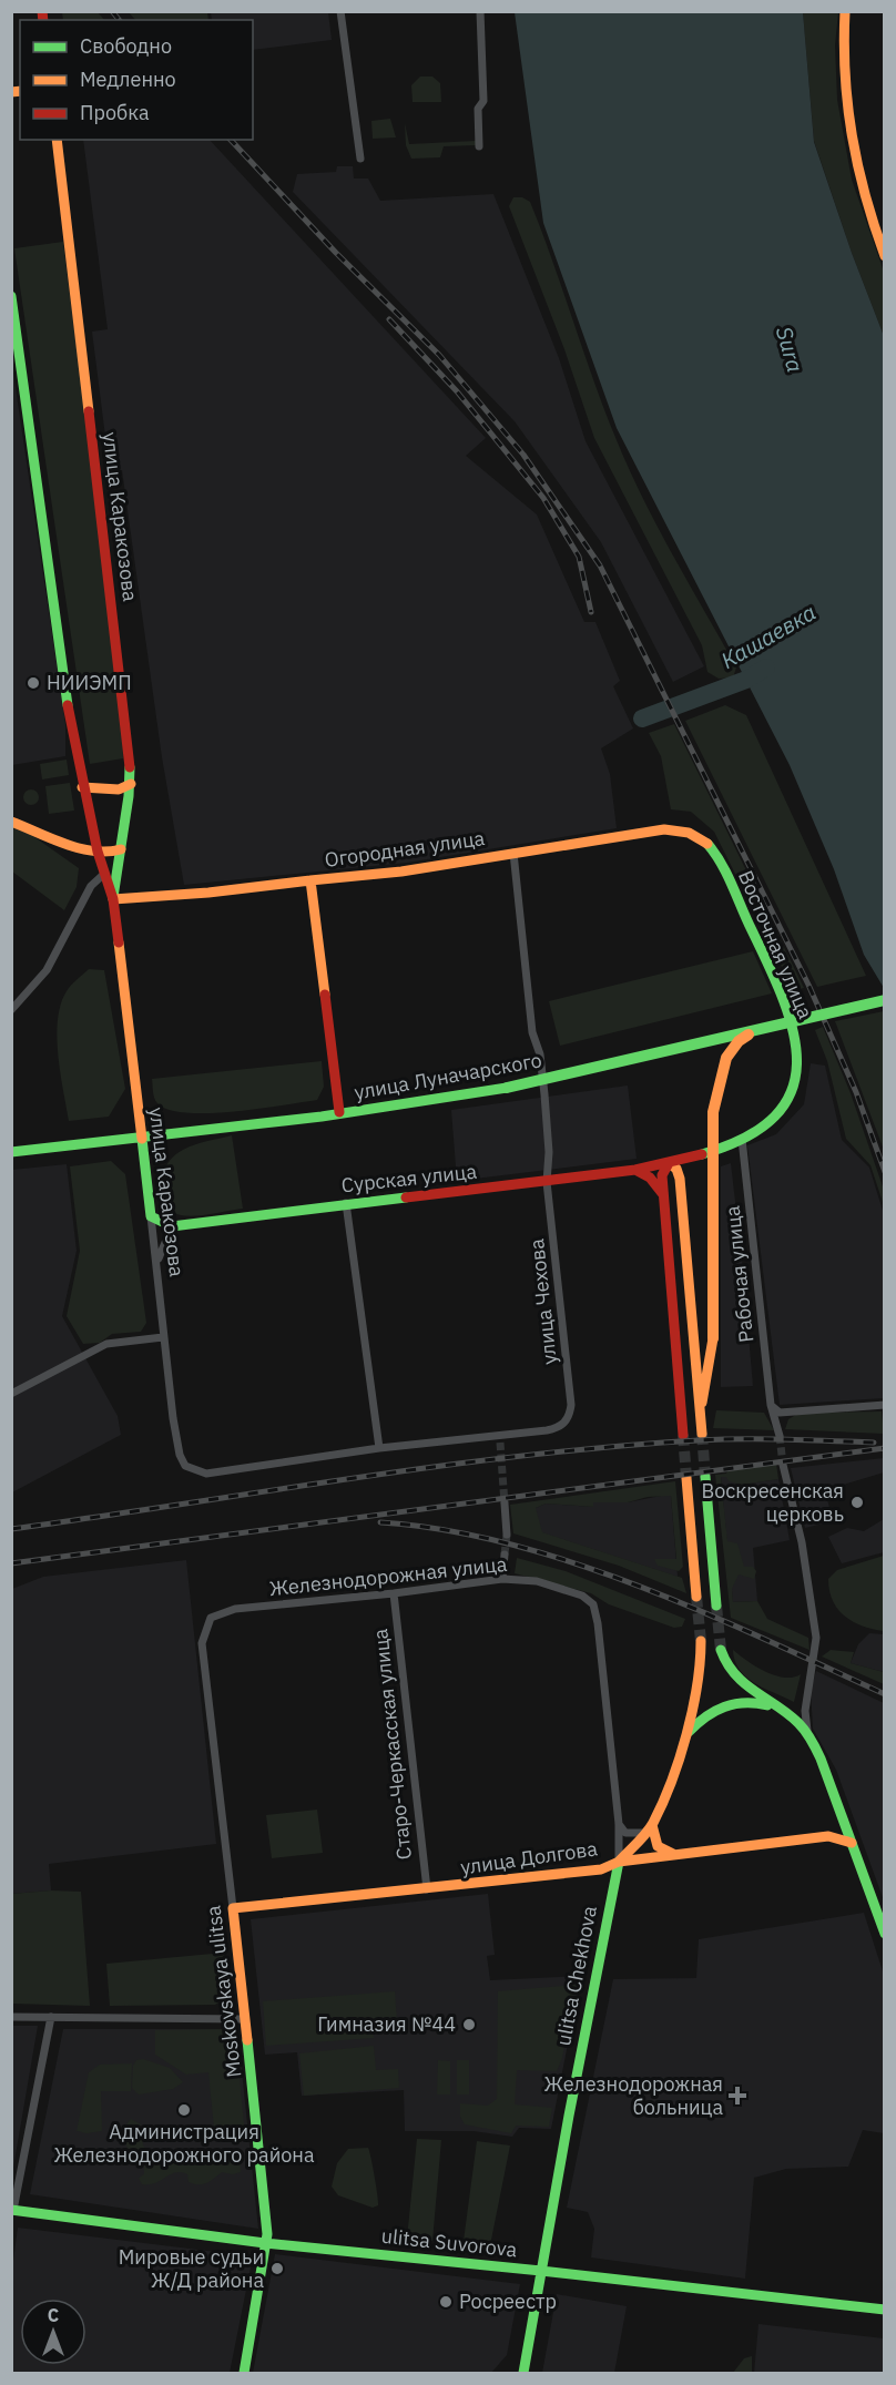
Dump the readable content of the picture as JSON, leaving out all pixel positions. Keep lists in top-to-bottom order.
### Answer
{
  "streets": {
    "main road": [
      "улица Каракозова",
      "Огородная улица",
      "Восточная улица",
      "улица Луначарского",
      "Сурская улица",
      "улица Долгова",
      "ulitsa Chekhova",
      "Moskovskaya ulitsa",
      "ulitsa Suvorova"
    ],
    "street": [
      "Рабочая улица",
      "улица Чехова",
      "Железнодорожная улица",
      "Старо-Черкасская улица"
    ]
  },
  "crossings": [
    ["улица Каракозова", "Огородная улица"],
    ["улица Каракозова", "улица Луначарского"],
    ["улица Каракозова", "улица Чехова"],
    ["Огородная улица", "Восточная улица"],
    ["Огородная улица", "улица Чехова"],
    ["Восточная улица", "Сурская улица"],
    ["Восточная улица", "Рабочая улица"],
    ["Сурская улица", "улица Чехова"],
    ["Железнодорожная улица", "Старо-Черкасская улица"],
    ["Железнодорожная улица", "Moskovskaya ulitsa"],
    ["Старо-Черкасская улица", "улица Долгова"],
    ["улица Долгова", "ulitsa Chekhova"],
    ["улица Долгова", "Moskovskaya ulitsa"],
    ["ulitsa Chekhova", "ulitsa Suvorova"],
    ["Moskovskaya ulitsa", "ulitsa Suvorova"]
  ],
  "water": ["Sura", "Кашаевка"],
  "places": {
    "other": [
      "НИИЭМП",
      "Воскресенская церковь",
      "Гимназия №44",
      "Администрация Железнодорожного района",
      "Мировые судьи Ж/Д района",
      "Росреестр"
    ],
    "health": ["Железнодорожная больница"]
  },
  "legend": ["Свободно", "Медленно", "Пробка"],
  "north": "top"
}
